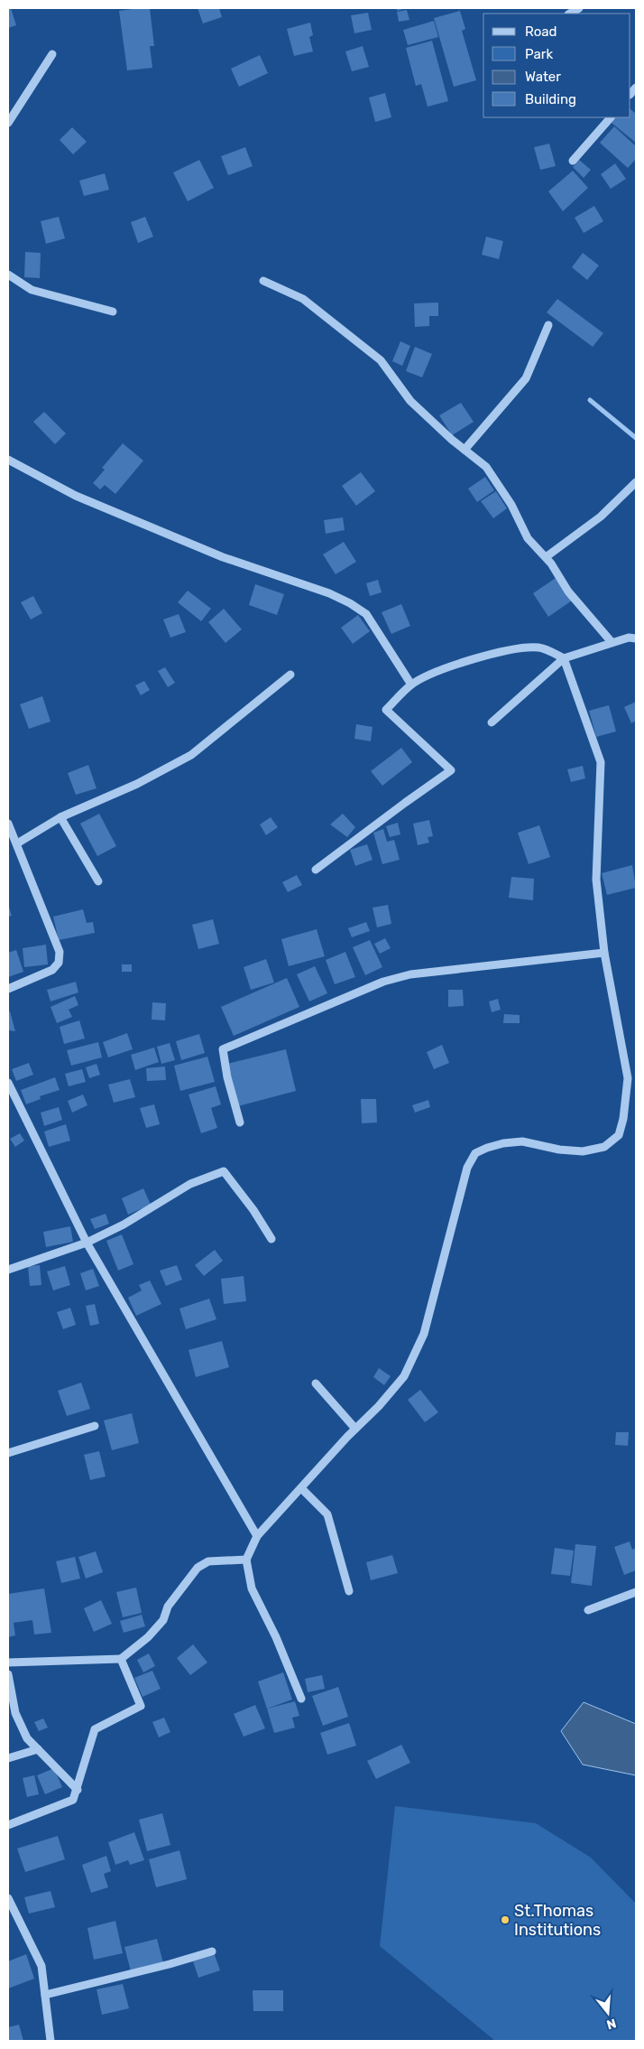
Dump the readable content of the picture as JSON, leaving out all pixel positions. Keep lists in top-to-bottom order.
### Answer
{
  "places": ["St.Thomas Institutions"],
  "legend": [
    "Road",
    "Park",
    "Water",
    "Building"
  ],
  "north": "bottom"
}
